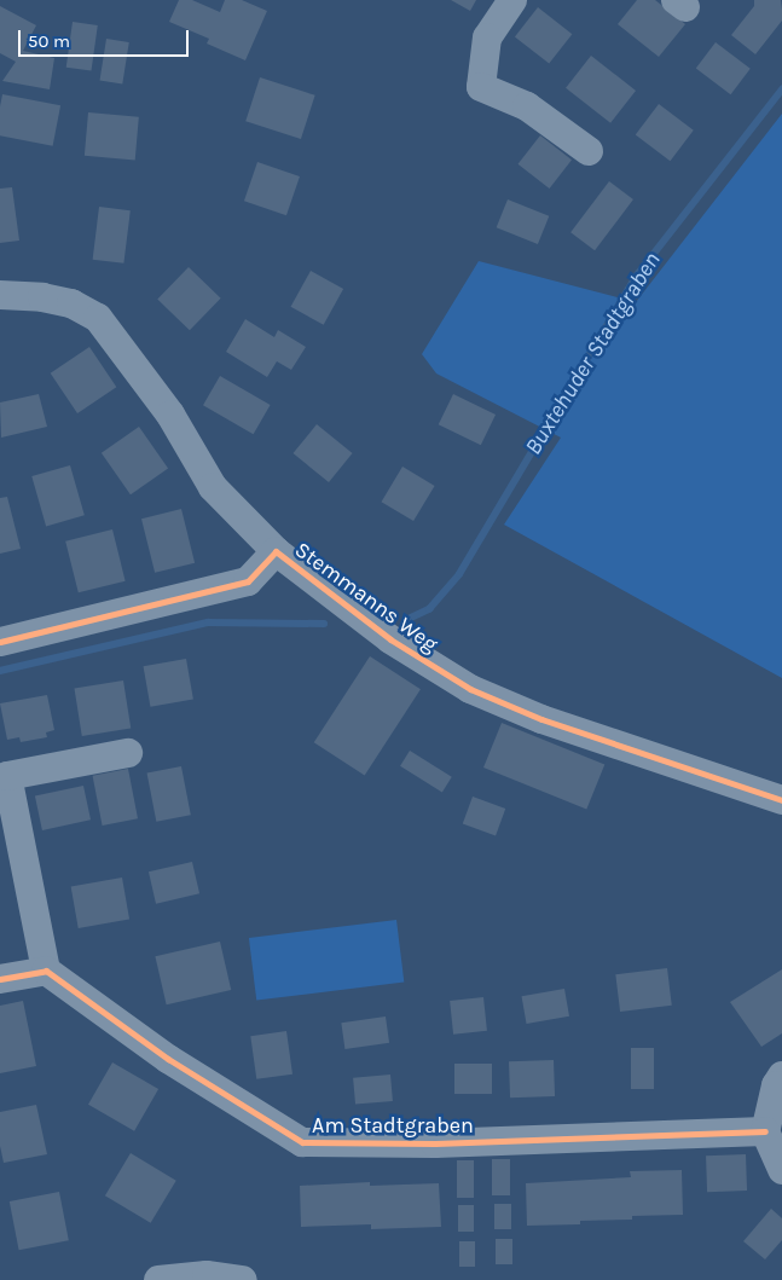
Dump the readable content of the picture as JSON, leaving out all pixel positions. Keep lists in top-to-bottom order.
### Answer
{
  "streets": {
    "street": ["Stemmanns Weg", "Am Stadtgraben"]
  },
  "water": ["Buxtehuder Stadtgraben"],
  "scale_bar": "50 m"
}
